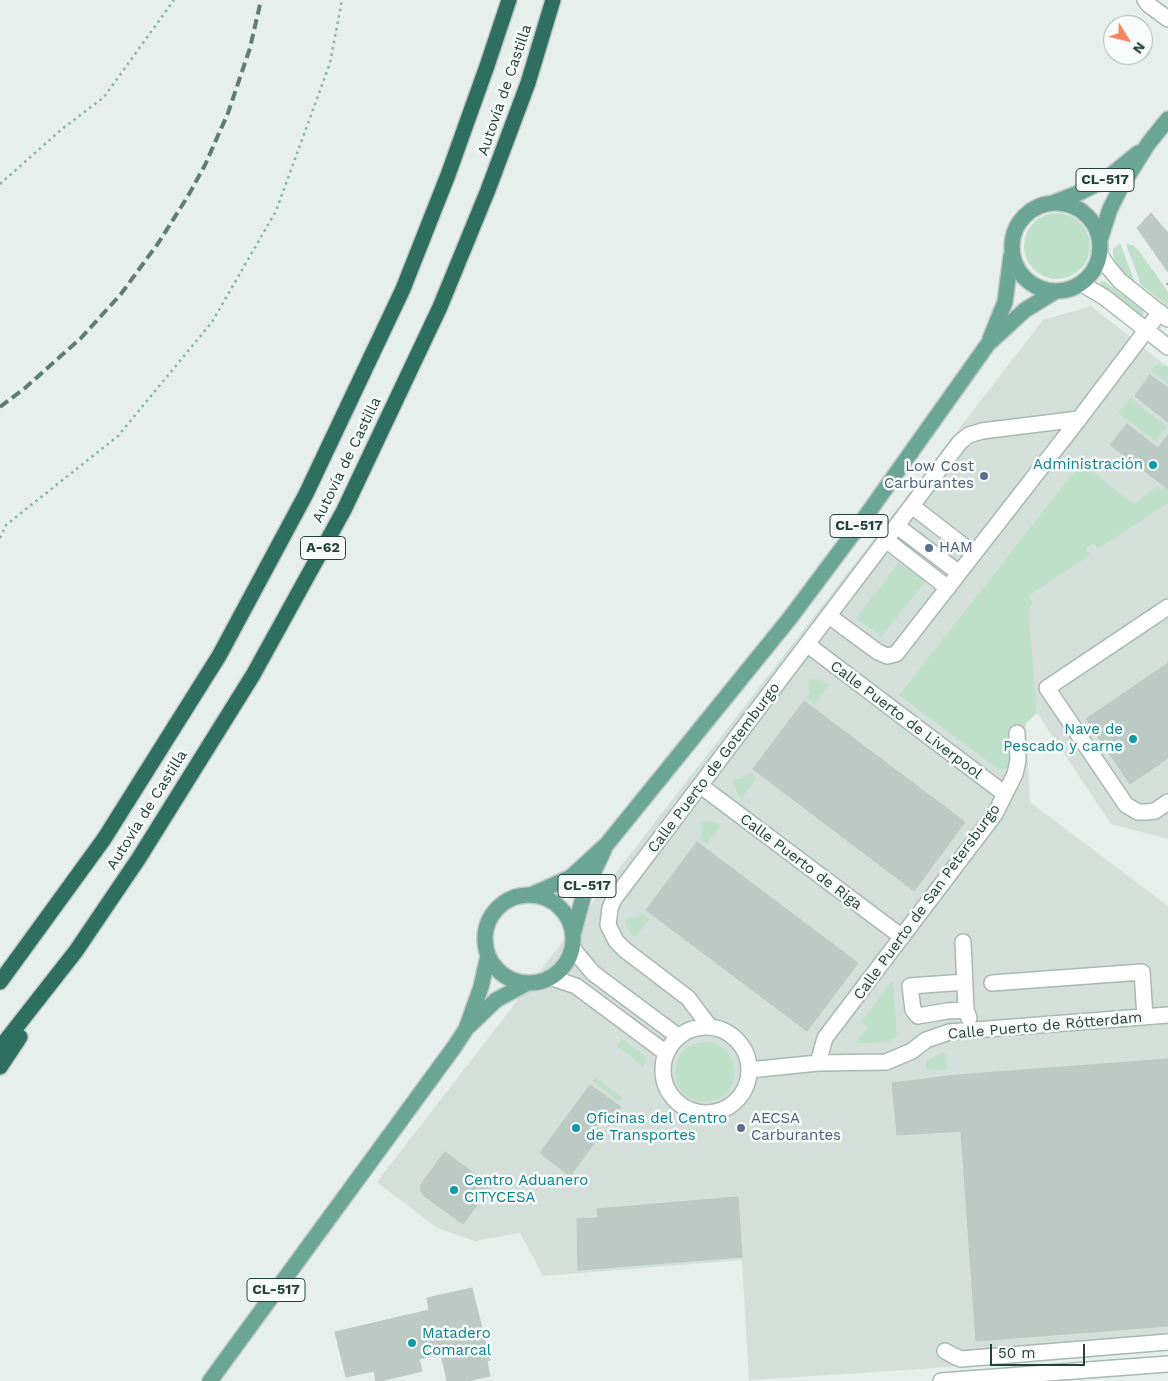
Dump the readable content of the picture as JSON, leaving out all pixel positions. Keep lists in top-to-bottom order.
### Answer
{
  "streets": {
    "highway": ["Autovía de Castilla", "A-62"],
    "main road": ["CL-517"],
    "street": [
      "Calle Puerto de Liverpool",
      "Calle Puerto de Gotemburgo",
      "Calle Puerto de Riga",
      "Calle Puerto de San Petersburgo",
      "Calle Puerto de Rótterdam"
    ]
  },
  "crossings": [
    ["Calle Puerto de Liverpool", "Calle Puerto de Gotemburgo"],
    ["Calle Puerto de Liverpool", "Calle Puerto de San Petersburgo"],
    ["Calle Puerto de Gotemburgo", "Calle Puerto de Riga"],
    ["Calle Puerto de Gotemburgo", "Calle Puerto de Rótterdam"],
    ["Calle Puerto de Riga", "Calle Puerto de San Petersburgo"],
    ["Calle Puerto de San Petersburgo", "Calle Puerto de Rótterdam"]
  ],
  "places": [
    "Administración",
    "Low Cost Carburantes",
    "HAM",
    "Nave de Pescado y carne",
    "Oficinas del Centro de Transportes",
    "AECSA Carburantes",
    "Centro Aduanero CITYCESA",
    "Matadero Comarcal"
  ],
  "scale_bar": "50 m",
  "north": "bottom right"
}
